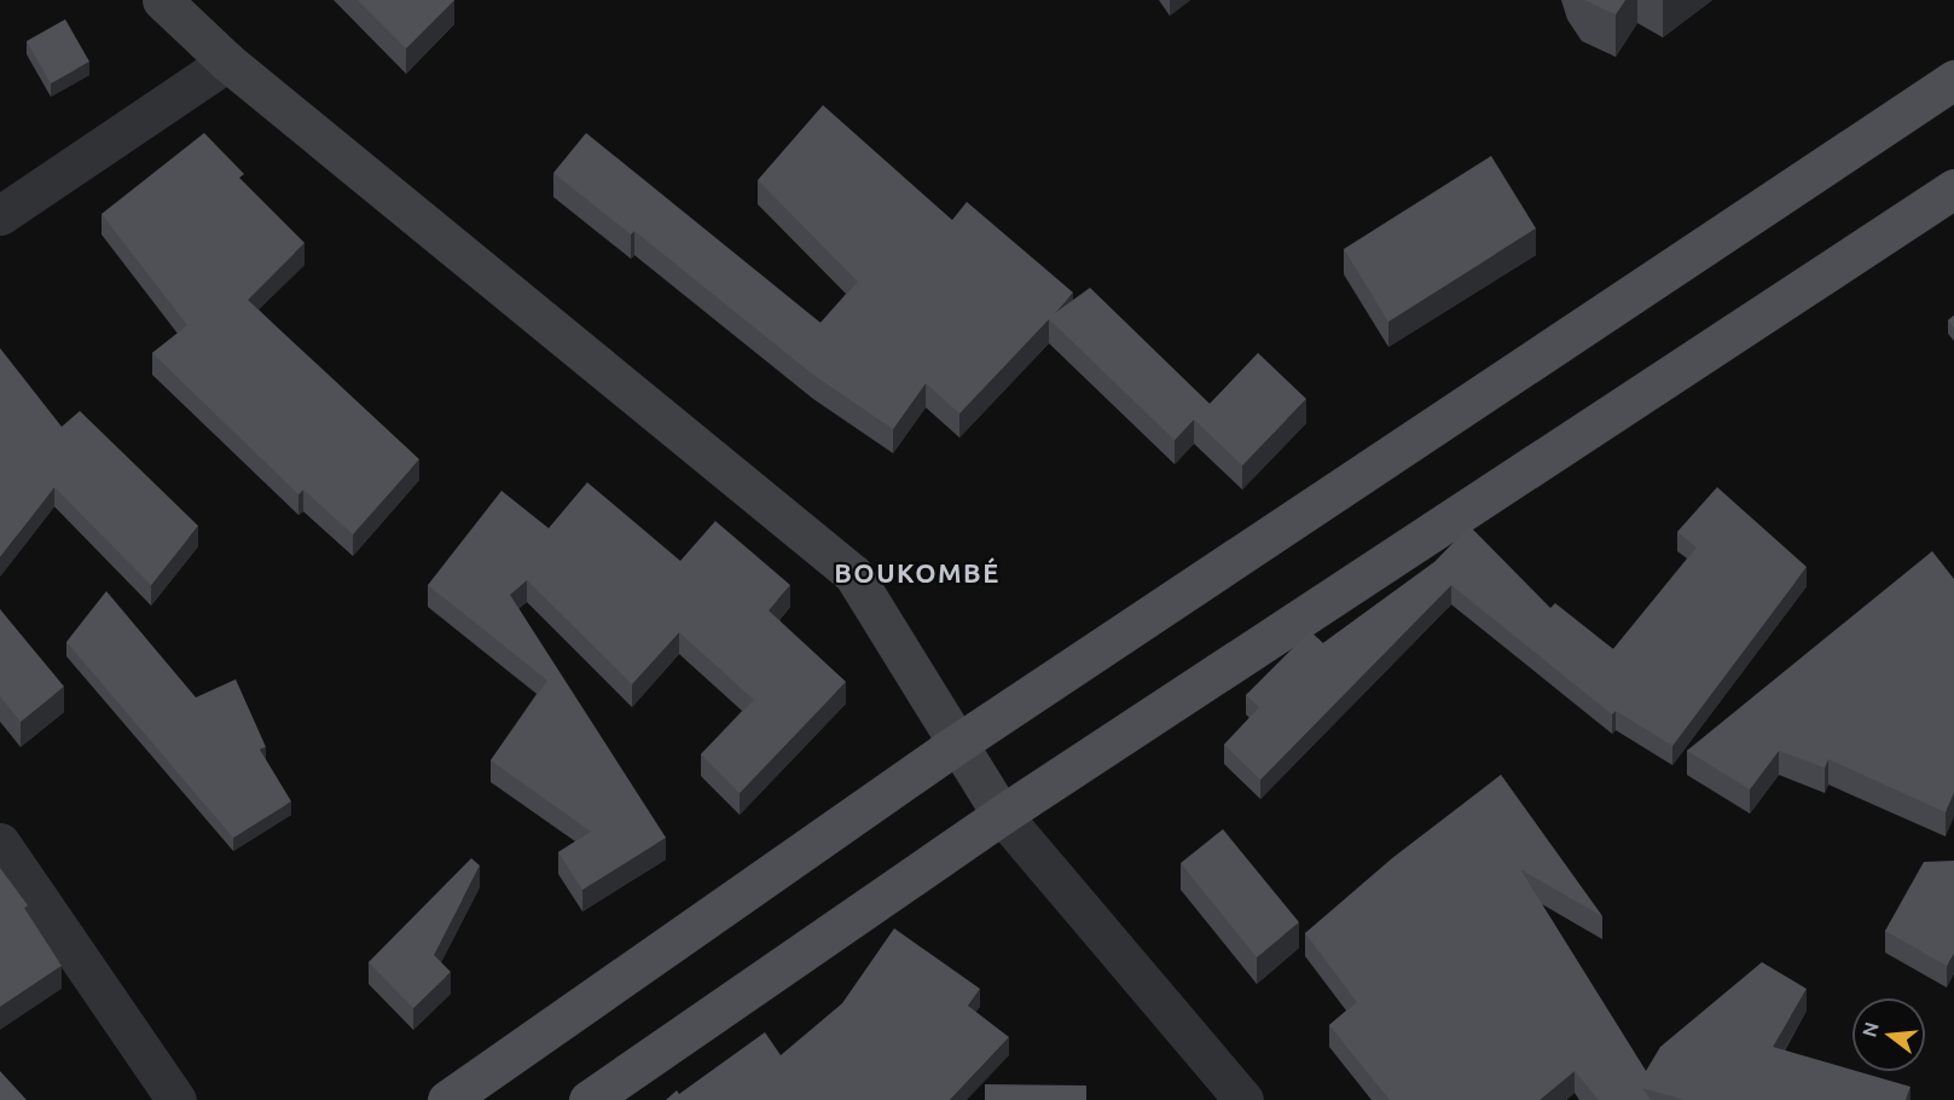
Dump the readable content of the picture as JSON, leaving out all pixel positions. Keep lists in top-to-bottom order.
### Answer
{
  "districts": ["BOUKOMBÉ"],
  "north": "left"
}
